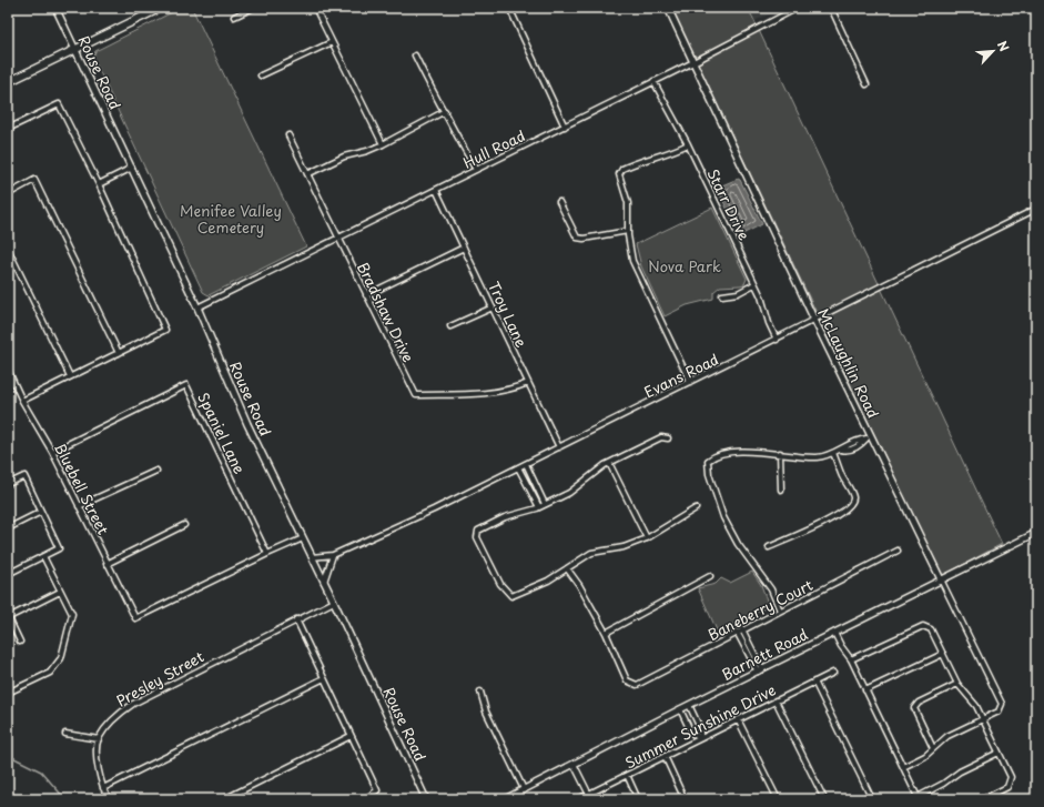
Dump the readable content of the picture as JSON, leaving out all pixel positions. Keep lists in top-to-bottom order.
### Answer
{
  "streets": {
    "street": [
      "Rouse Road",
      "Hull Road",
      "Starr Drive",
      "Bradshaw Drive",
      "Troy Lane",
      "McLaughlin Road",
      "Evans Road",
      "Spaniel Lane",
      "Bluebell Street",
      "Baneberry Court",
      "Barnett Road",
      "Presley Street",
      "Summer Sunshine Drive"
    ]
  },
  "crossings": [
    ["Rouse Road", "Hull Road"],
    ["Rouse Road", "Evans Road"],
    ["Rouse Road", "Presley Street"],
    ["Hull Road", "Starr Drive"],
    ["Hull Road", "Bradshaw Drive"],
    ["Hull Road", "Troy Lane"],
    ["Hull Road", "McLaughlin Road"],
    ["Starr Drive", "Evans Road"],
    ["Bradshaw Drive", "Troy Lane"],
    ["Troy Lane", "Evans Road"],
    ["McLaughlin Road", "Evans Road"],
    ["McLaughlin Road", "Barnett Road"],
    ["Spaniel Lane", "Bluebell Street"]
  ],
  "parks": ["Menifee Valley Cemetery", "Nova Park"],
  "north": "top right"
}
